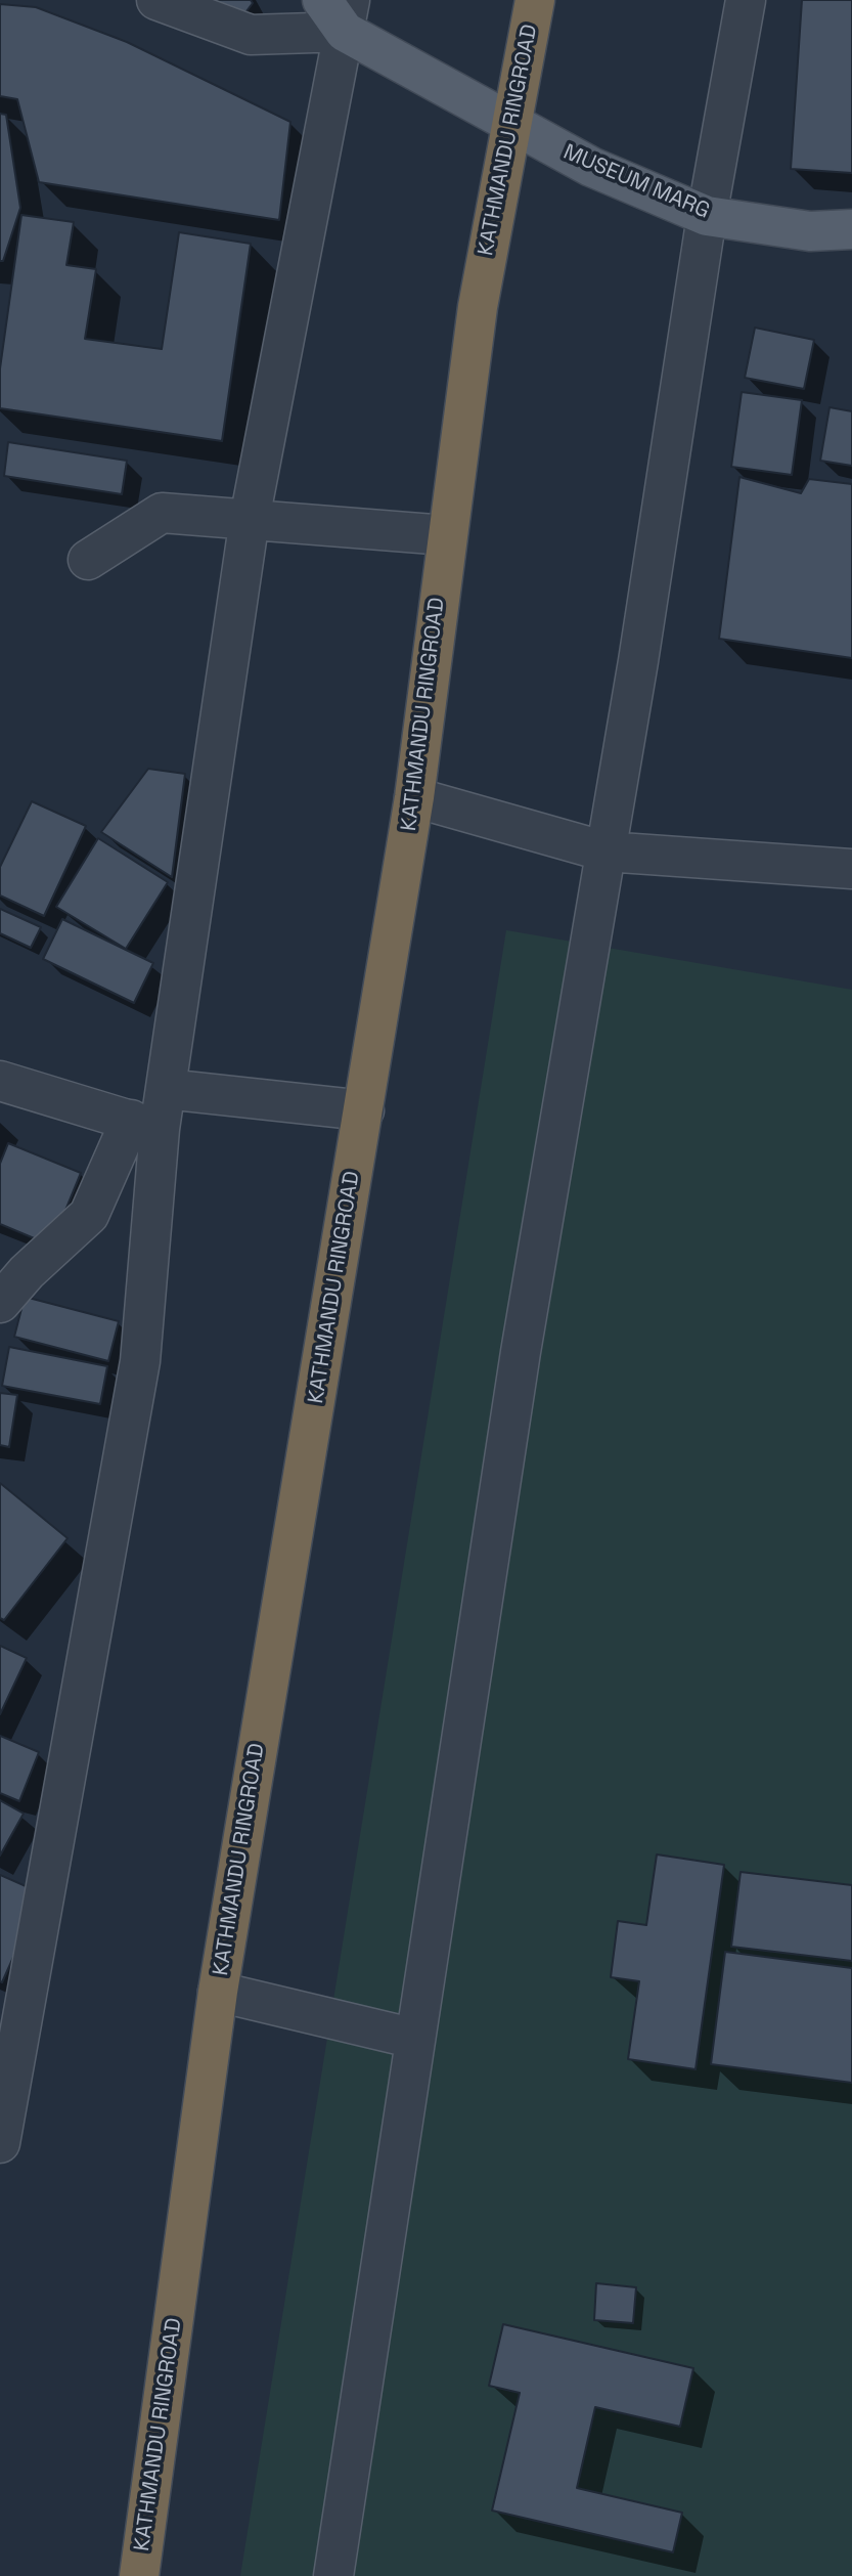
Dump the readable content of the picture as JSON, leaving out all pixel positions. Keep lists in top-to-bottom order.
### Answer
{
  "streets": {
    "highway": ["KATHMANDU RINGROAD"],
    "main road": ["MUSEUM MARG"]
  },
  "crossings": [
    ["KATHMANDU RINGROAD", "MUSEUM MARG"]
  ]
}
